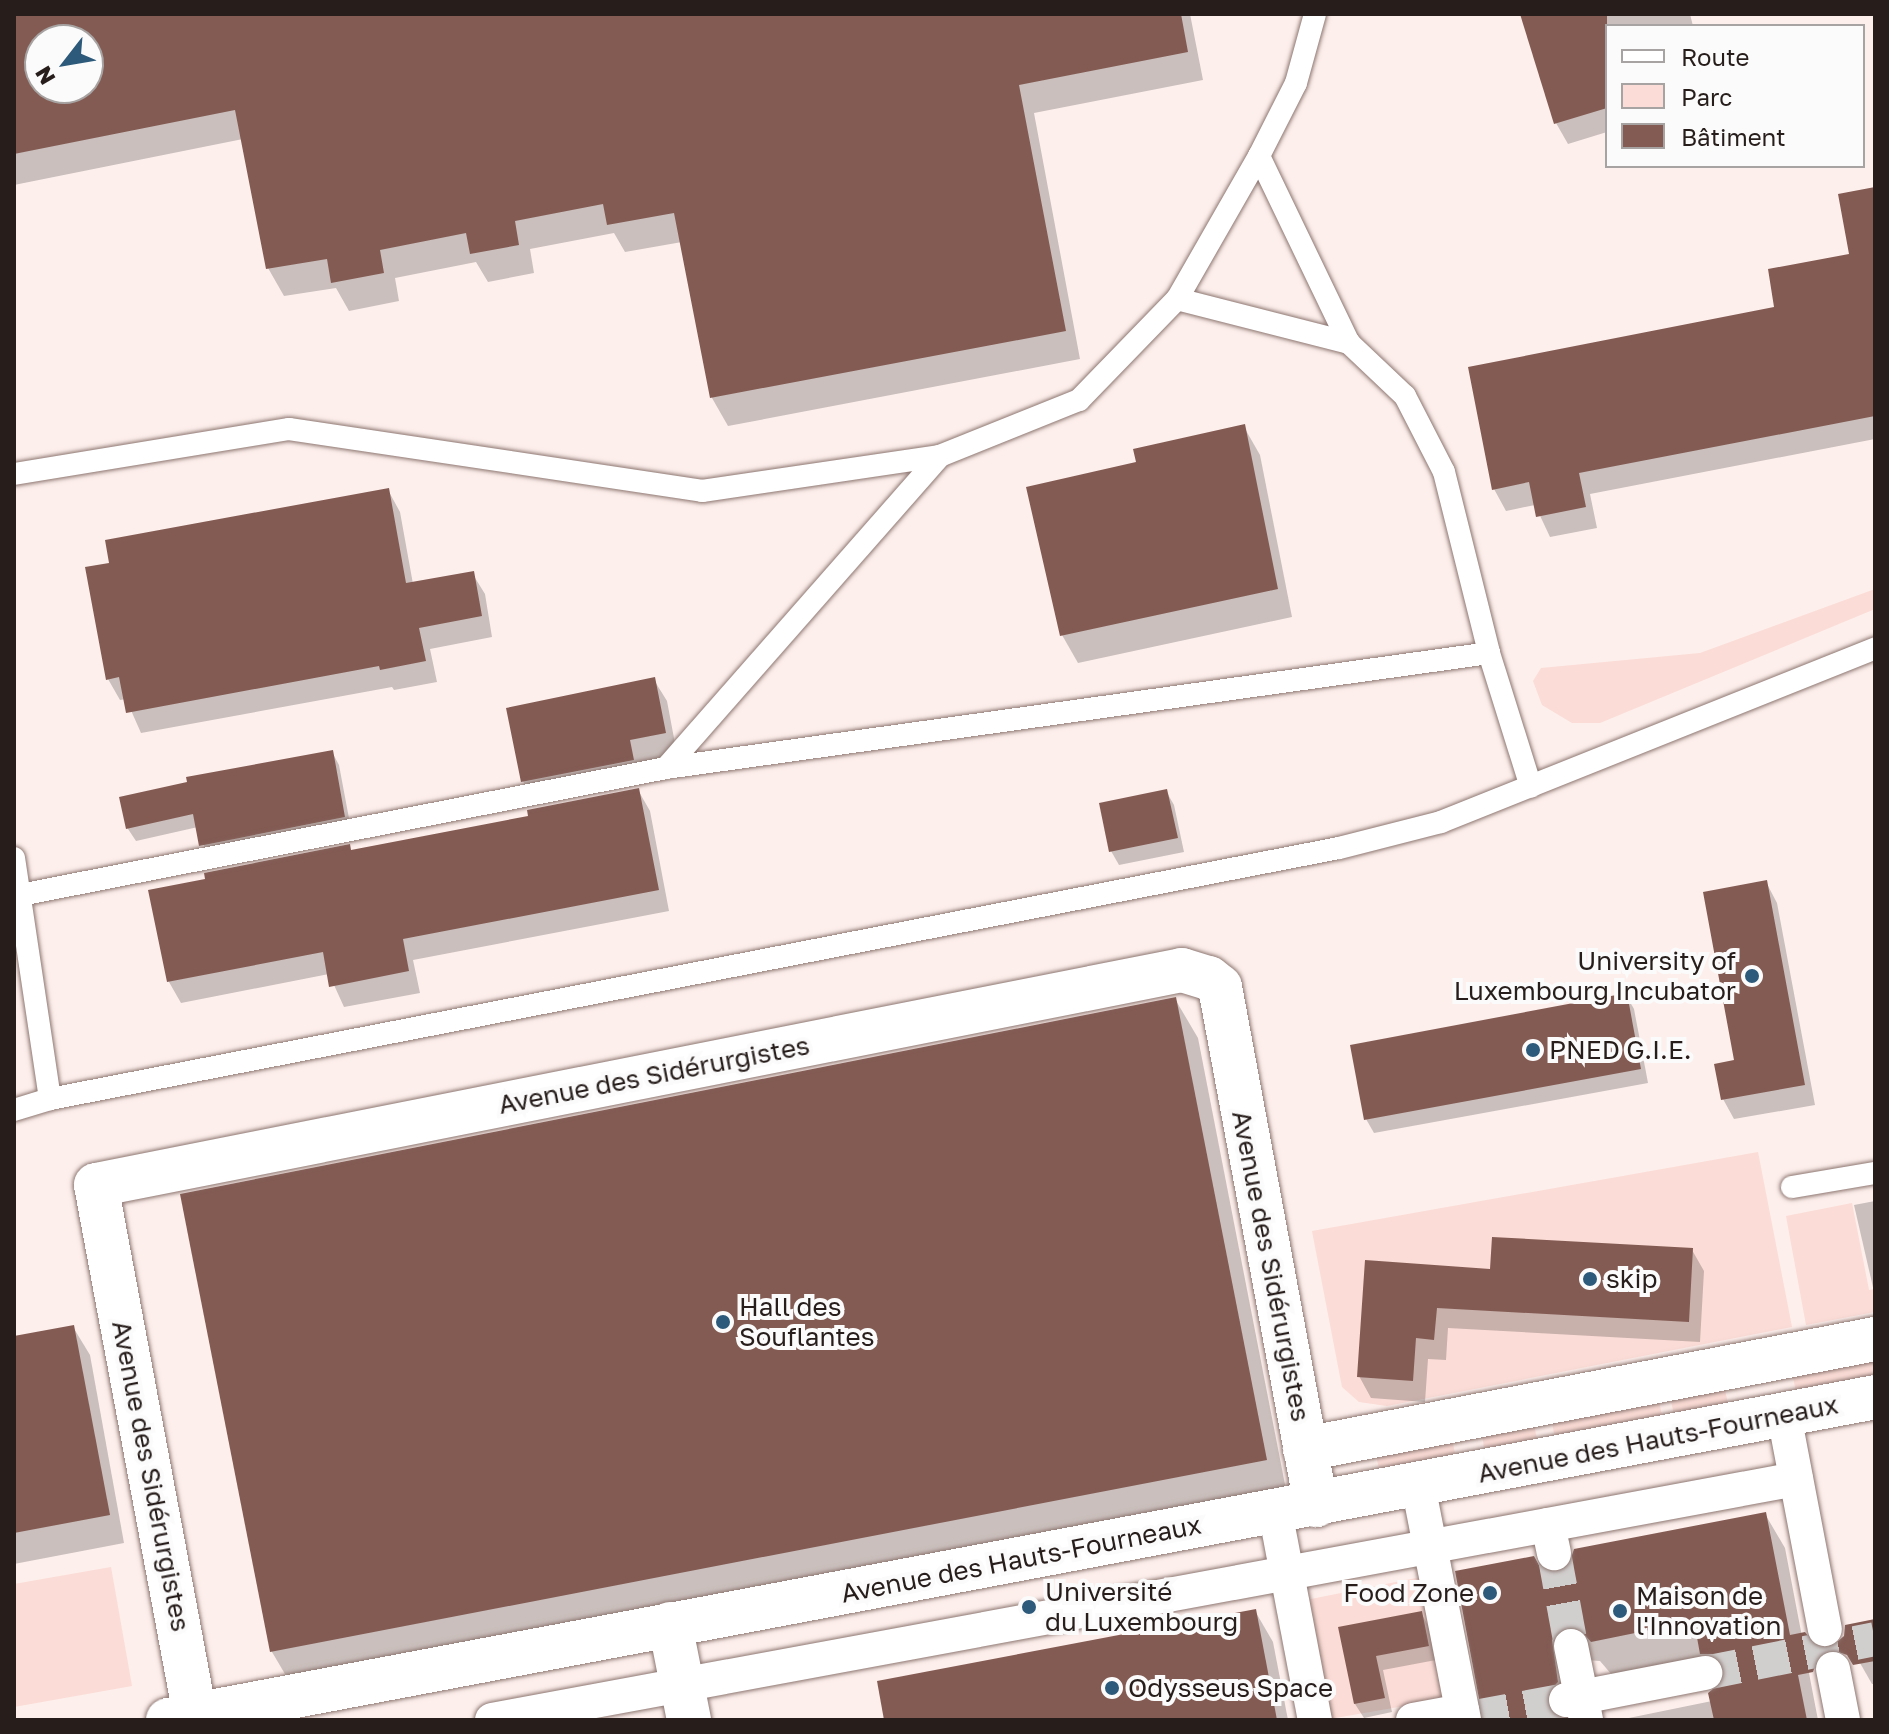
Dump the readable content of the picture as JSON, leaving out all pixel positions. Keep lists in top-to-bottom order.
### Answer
{
  "streets": {
    "street": ["Avenue des Sidérurgistes", "Avenue des Hauts-Fourneaux"]
  },
  "crossings": [
    ["Avenue des Sidérurgistes", "Avenue des Hauts-Fourneaux"]
  ],
  "places": [
    "University of Luxembourg Incubator",
    "PNED G.I.E.",
    "skip",
    "Hall des Souflantes",
    "Food Zone",
    "Université du Luxembourg",
    "Maison de l'Innovation",
    "Odysseus Space"
  ],
  "legend": ["Route", "Parc", "Bâtiment"],
  "north": "bottom left"
}
